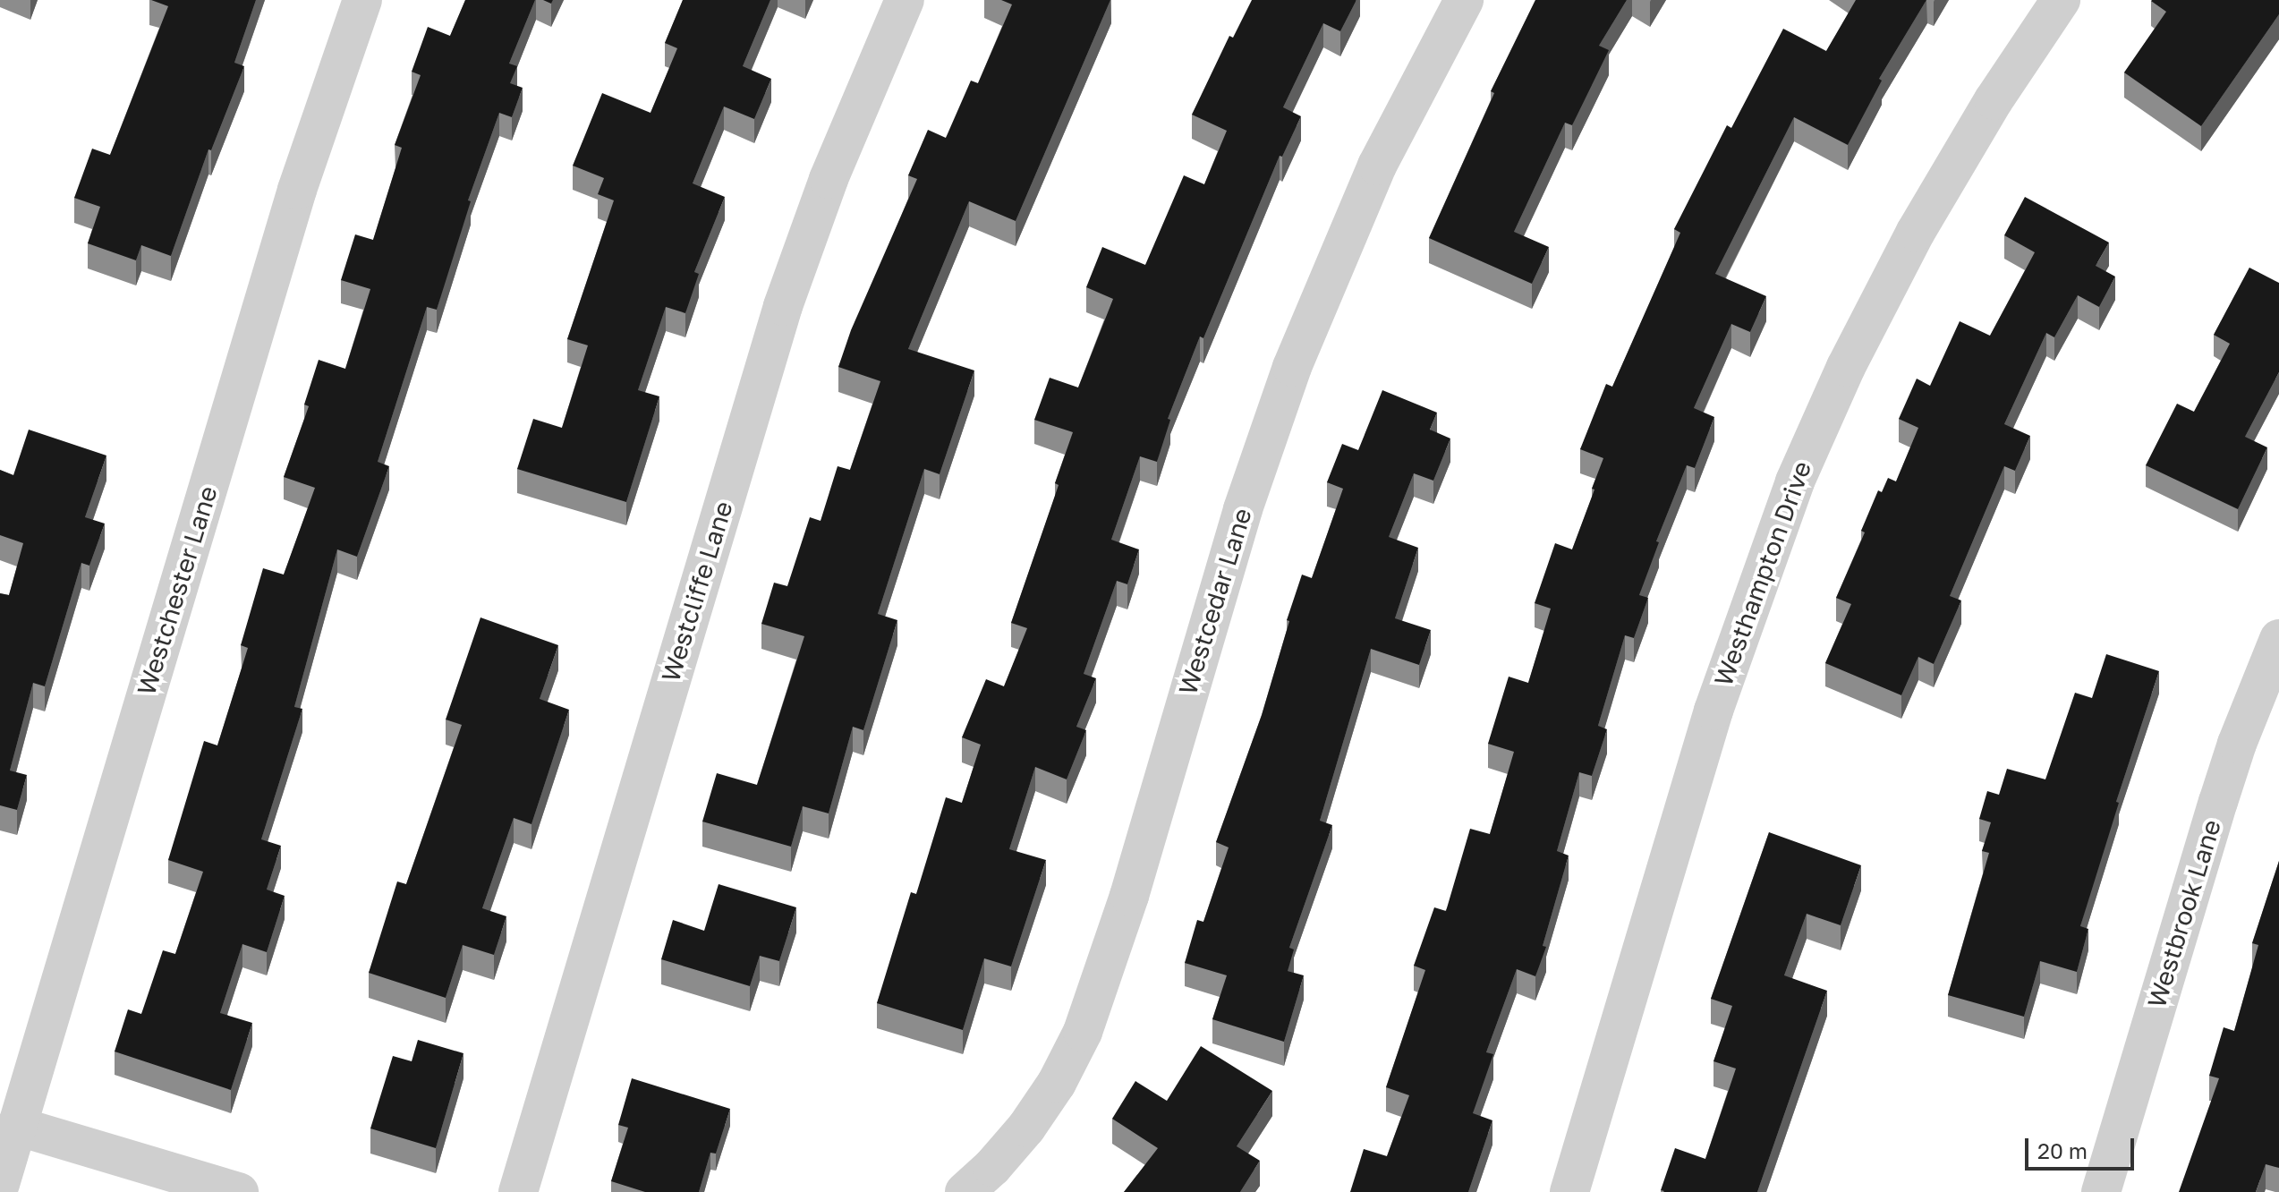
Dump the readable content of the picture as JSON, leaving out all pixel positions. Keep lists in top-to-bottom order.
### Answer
{
  "streets": {
    "street": [
      "Westhampton Drive",
      "Westchester Lane",
      "Westcliffe Lane",
      "Westcedar Lane",
      "Westbrook Lane"
    ]
  },
  "scale_bar": "20 m"
}
